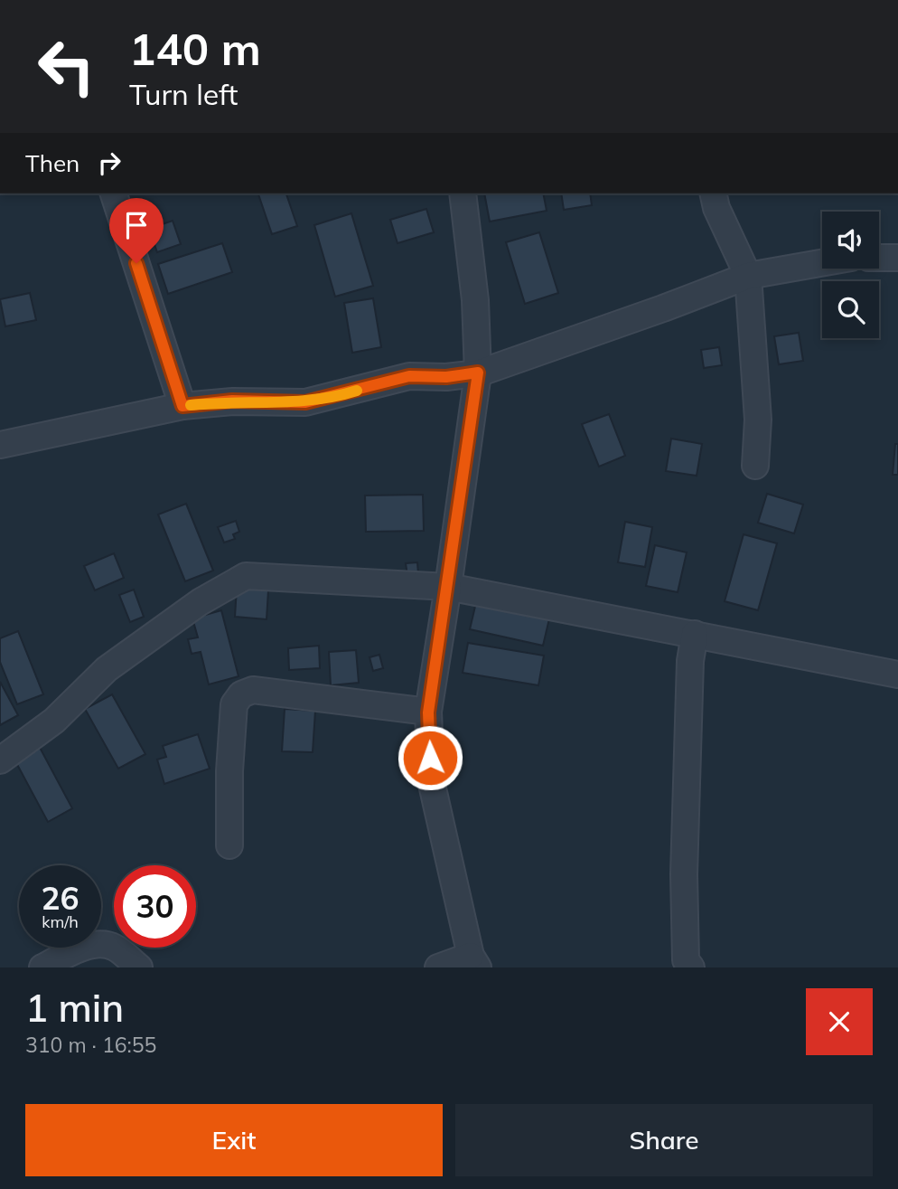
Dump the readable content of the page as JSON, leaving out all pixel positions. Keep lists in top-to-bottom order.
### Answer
{
  "page": {
    "turn": ["140 m", "Turn left"],
    "then": "Then",
    "speed": "26 km/h",
    "limit": "30",
    "heading": ["1 min", "310 m · 16:55"],
    "buttons": ["Exit", "Share"]
  }
}
